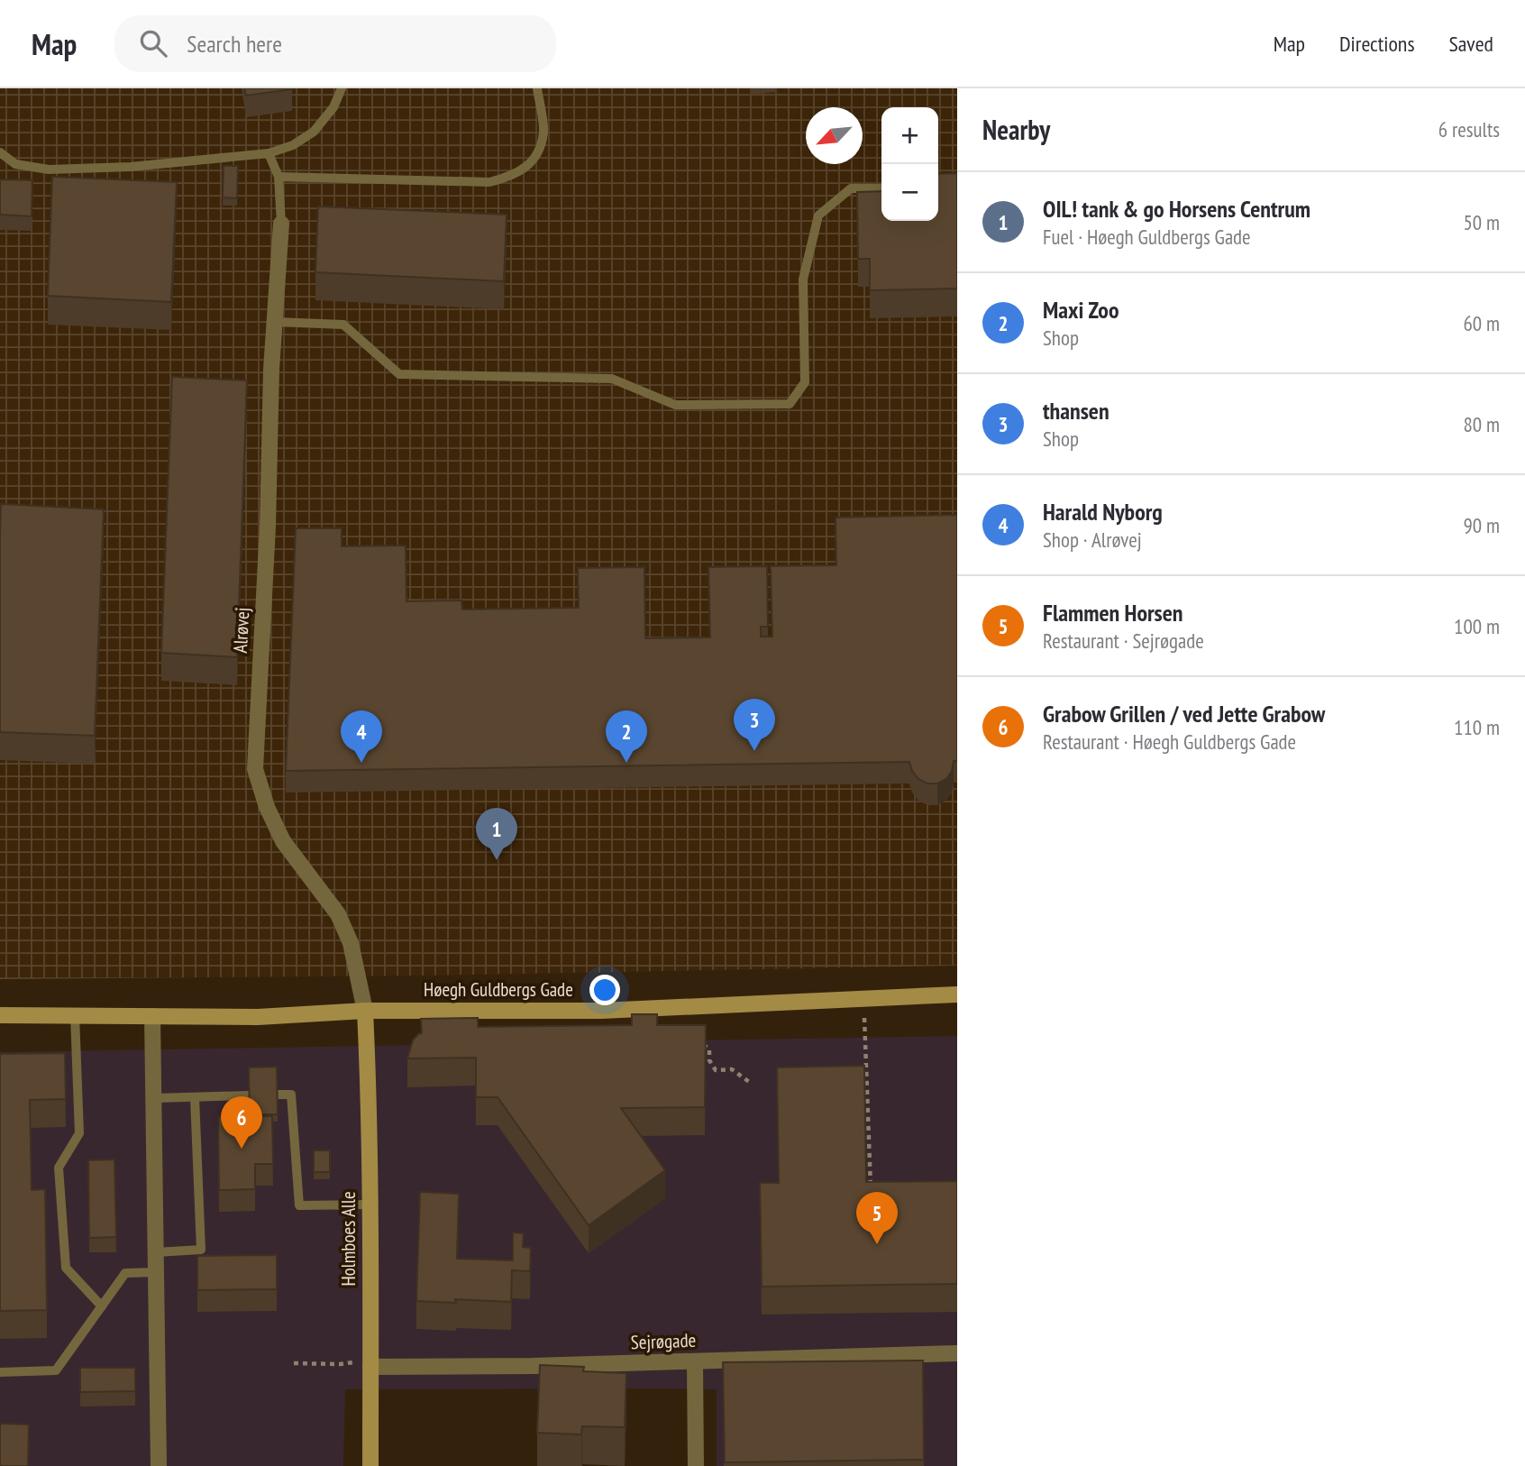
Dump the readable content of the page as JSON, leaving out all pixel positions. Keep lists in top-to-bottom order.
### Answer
{
  "streets": {
    "street": [
      "Alrøvej",
      "Høegh Guldbergs Gade",
      "Holmboes Alle",
      "Sejrøgade"
    ]
  },
  "crossings": [
    ["Alrøvej", "Høegh Guldbergs Gade"],
    ["Alrøvej", "Holmboes Alle"],
    ["Høegh Guldbergs Gade", "Holmboes Alle"],
    ["Holmboes Alle", "Sejrøgade"]
  ],
  "north": "bottom left",
  "page": {
    "header": "Map",
    "search": "Search here",
    "nav": ["Map", "Directions", "Saved"],
    "heading": ["Nearby", "6 results"],
    "map_buttons": ["+", "−"],
    "list": [
      {
        "mark": "1",
        "name": "OIL! tank & go Horsens Centrum",
        "note": "Fuel · Høegh Guldbergs Gade",
        "value": "50 m"
      },
      {
        "mark": "2",
        "name": "Maxi Zoo",
        "note": "Shop",
        "value": "60 m"
      },
      {
        "mark": "3",
        "name": "thansen",
        "note": "Shop",
        "value": "80 m"
      },
      {
        "mark": "4",
        "name": "Harald Nyborg",
        "note": "Shop · Alrøvej",
        "value": "90 m"
      },
      {
        "mark": "5",
        "name": "Flammen Horsen",
        "note": "Restaurant · Sejrøgade",
        "value": "100 m"
      },
      {
        "mark": "6",
        "name": "Grabow Grillen / ved Jette Grabow",
        "note": "Restaurant · Høegh Guldbergs Gade",
        "value": "110 m"
      }
    ],
    "pins": [
      "3",
      "2",
      "4",
      "1",
      "6",
      "5"
    ]
  }
}
